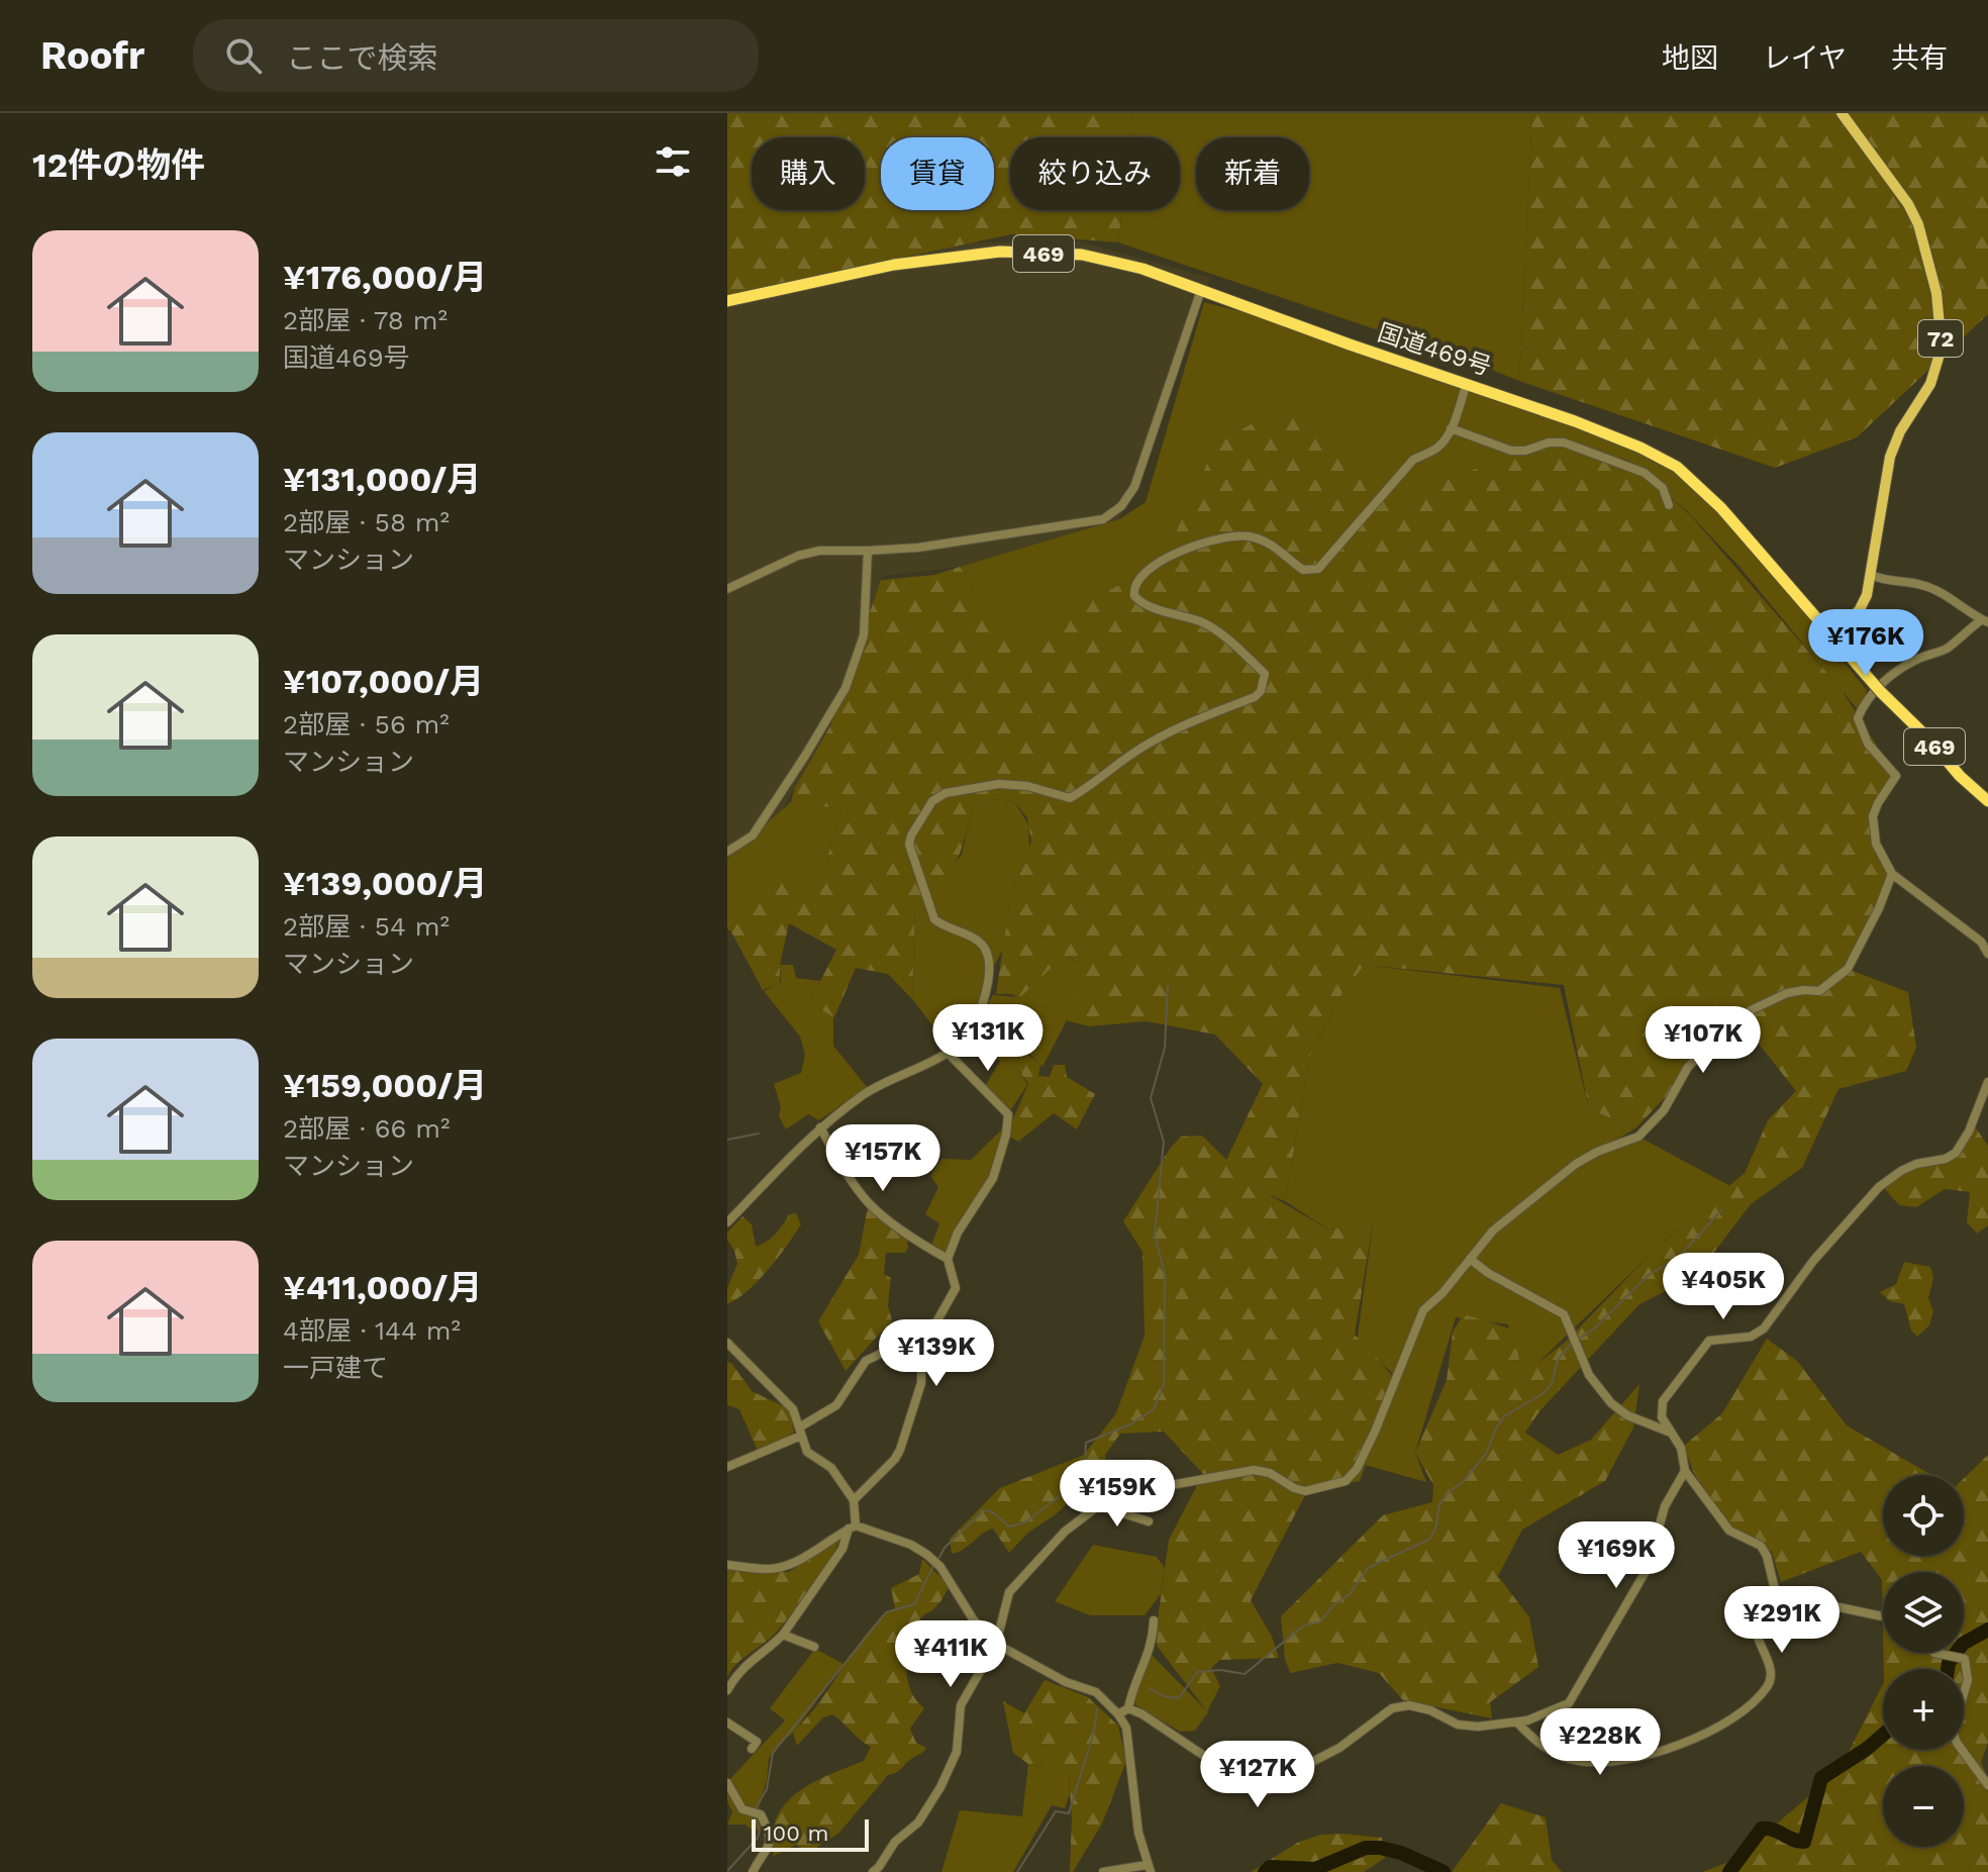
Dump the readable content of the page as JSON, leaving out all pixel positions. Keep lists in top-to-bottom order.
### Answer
{
  "streets": {
    "highway": ["469", "国道469号"],
    "main road": ["72"]
  },
  "crossings": [
    ["72", "国道469号"]
  ],
  "scale_bar": "100 m",
  "page": {
    "header": "Roofr",
    "search": "ここで検索",
    "nav": ["地図", "レイヤ", "共有"],
    "heading": "12件の物件",
    "chip": [
      "購入",
      "賃貸",
      "絞り込み",
      "新着"
    ],
    "list": [
      {
        "name": "¥176,000/月",
        "note": "2部屋 · 78 m² · 国道469号"
      },
      {
        "name": "¥131,000/月",
        "note": "2部屋 · 58 m² · マンション"
      },
      {
        "name": "¥107,000/月",
        "note": "2部屋 · 56 m² · マンション"
      },
      {
        "name": "¥139,000/月",
        "note": "2部屋 · 54 m² · マンション"
      },
      {
        "name": "¥159,000/月",
        "note": "2部屋 · 66 m² · マンション"
      },
      {
        "name": "¥411,000/月",
        "note": "4部屋 · 144 m² · 一戸建て"
      }
    ],
    "price": [
      "¥176K",
      "¥131K",
      "¥107K",
      "¥157K",
      "¥405K",
      "¥139K",
      "¥159K",
      "¥169K",
      "¥291K",
      "¥411K",
      "¥228K",
      "¥127K"
    ],
    "map_buttons": ["+", "−"],
    "scale": "100 m"
  }
}
